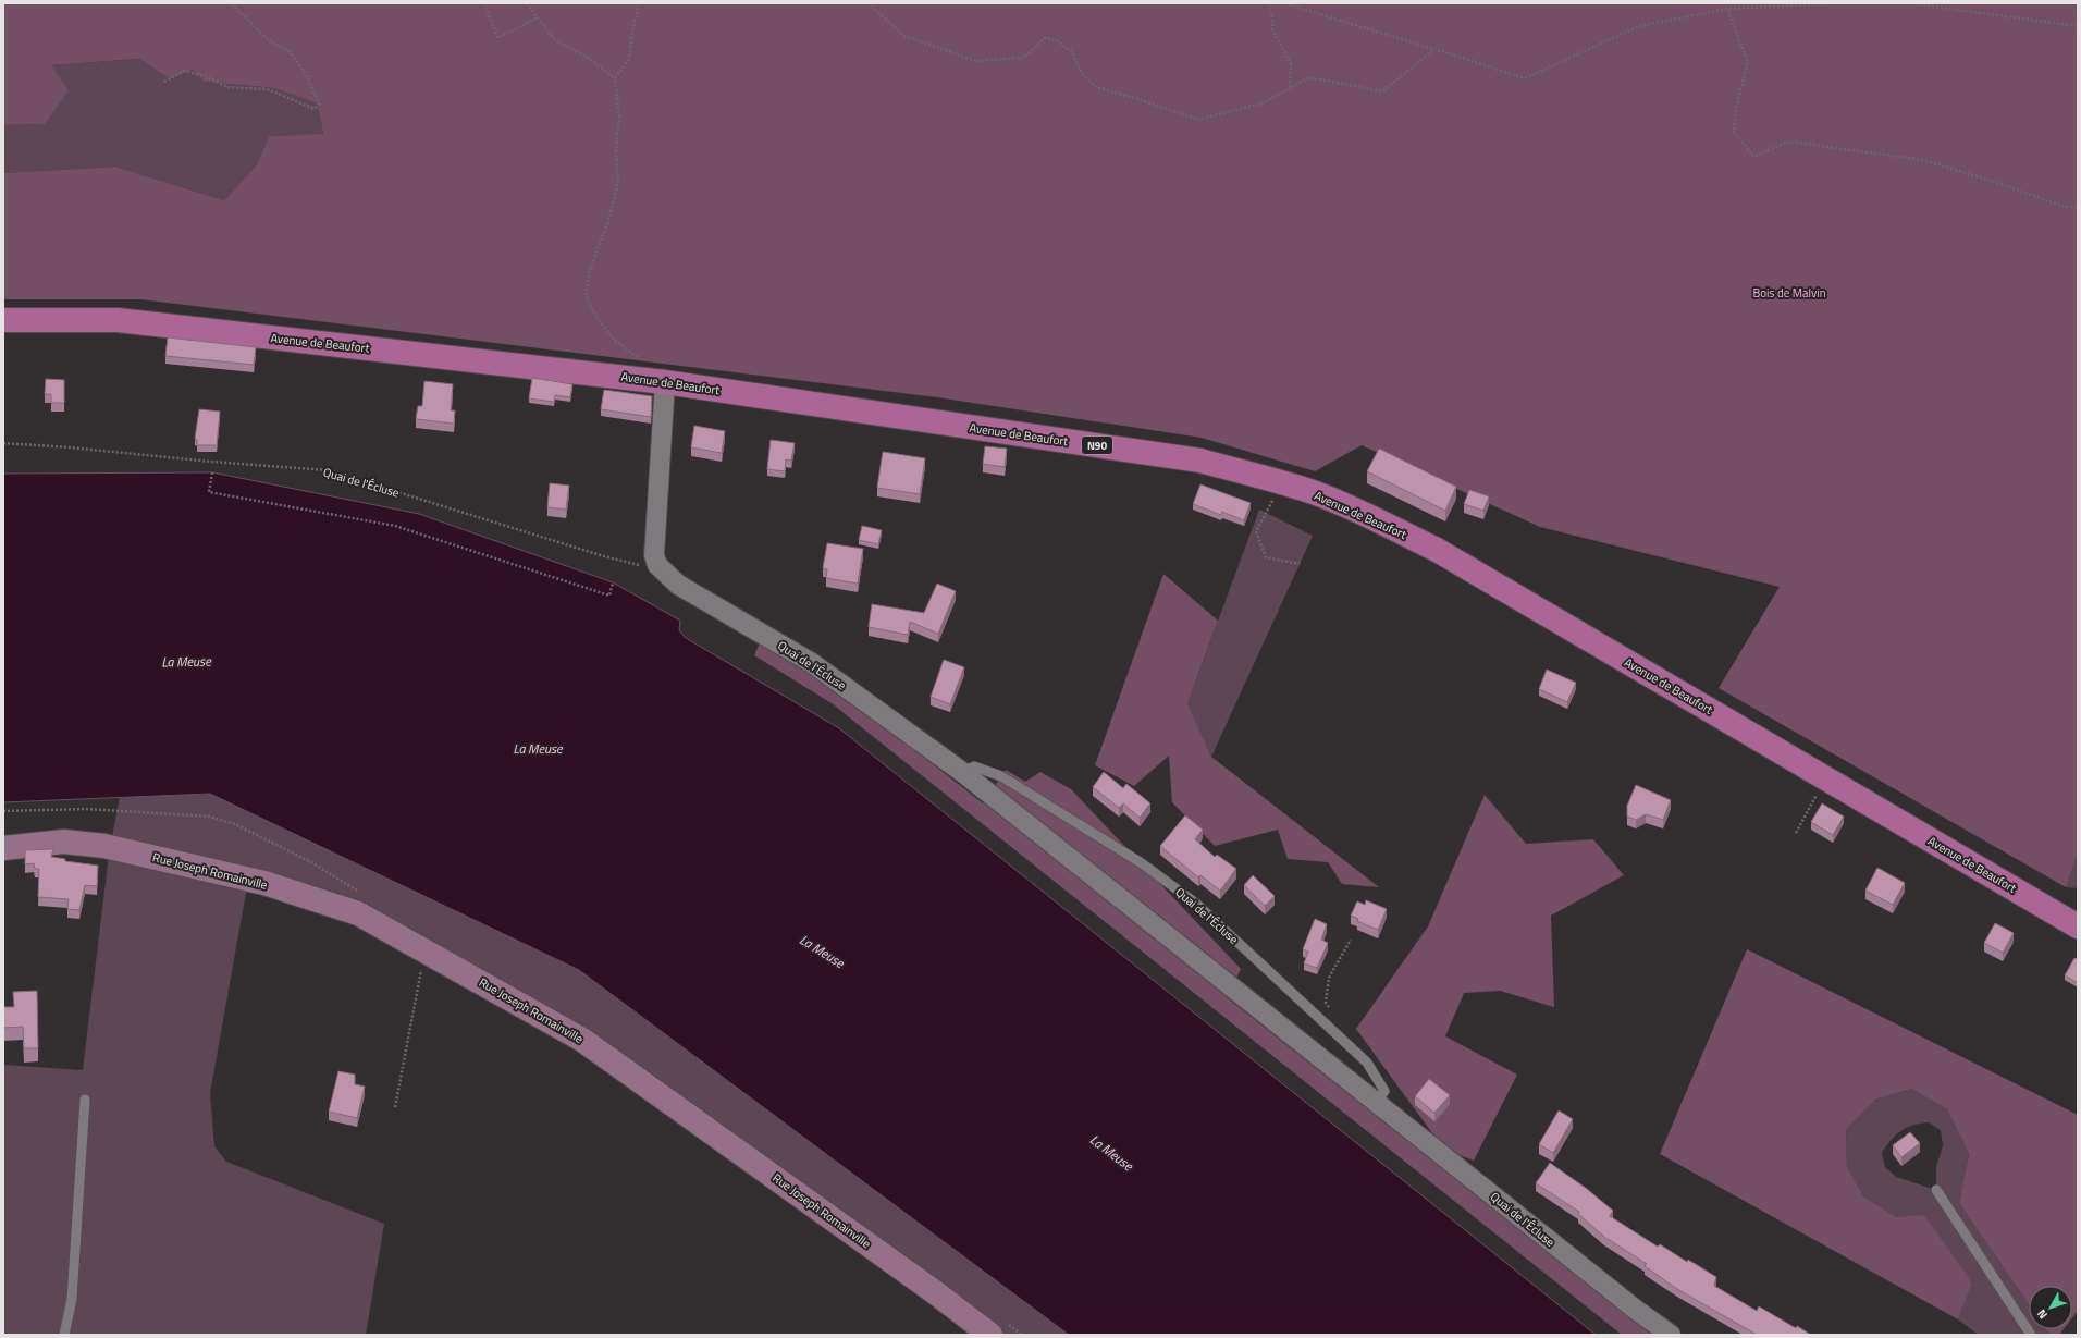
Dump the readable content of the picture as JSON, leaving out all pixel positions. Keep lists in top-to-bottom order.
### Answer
{
  "streets": {
    "main road": ["Avenue de Beaufort", "N90"],
    "street": ["Quai de l'Écluse", "Rue Joseph Romainville"]
  },
  "water": ["La Meuse"],
  "parks": ["Bois de Malvin"],
  "north": "bottom left"
}
